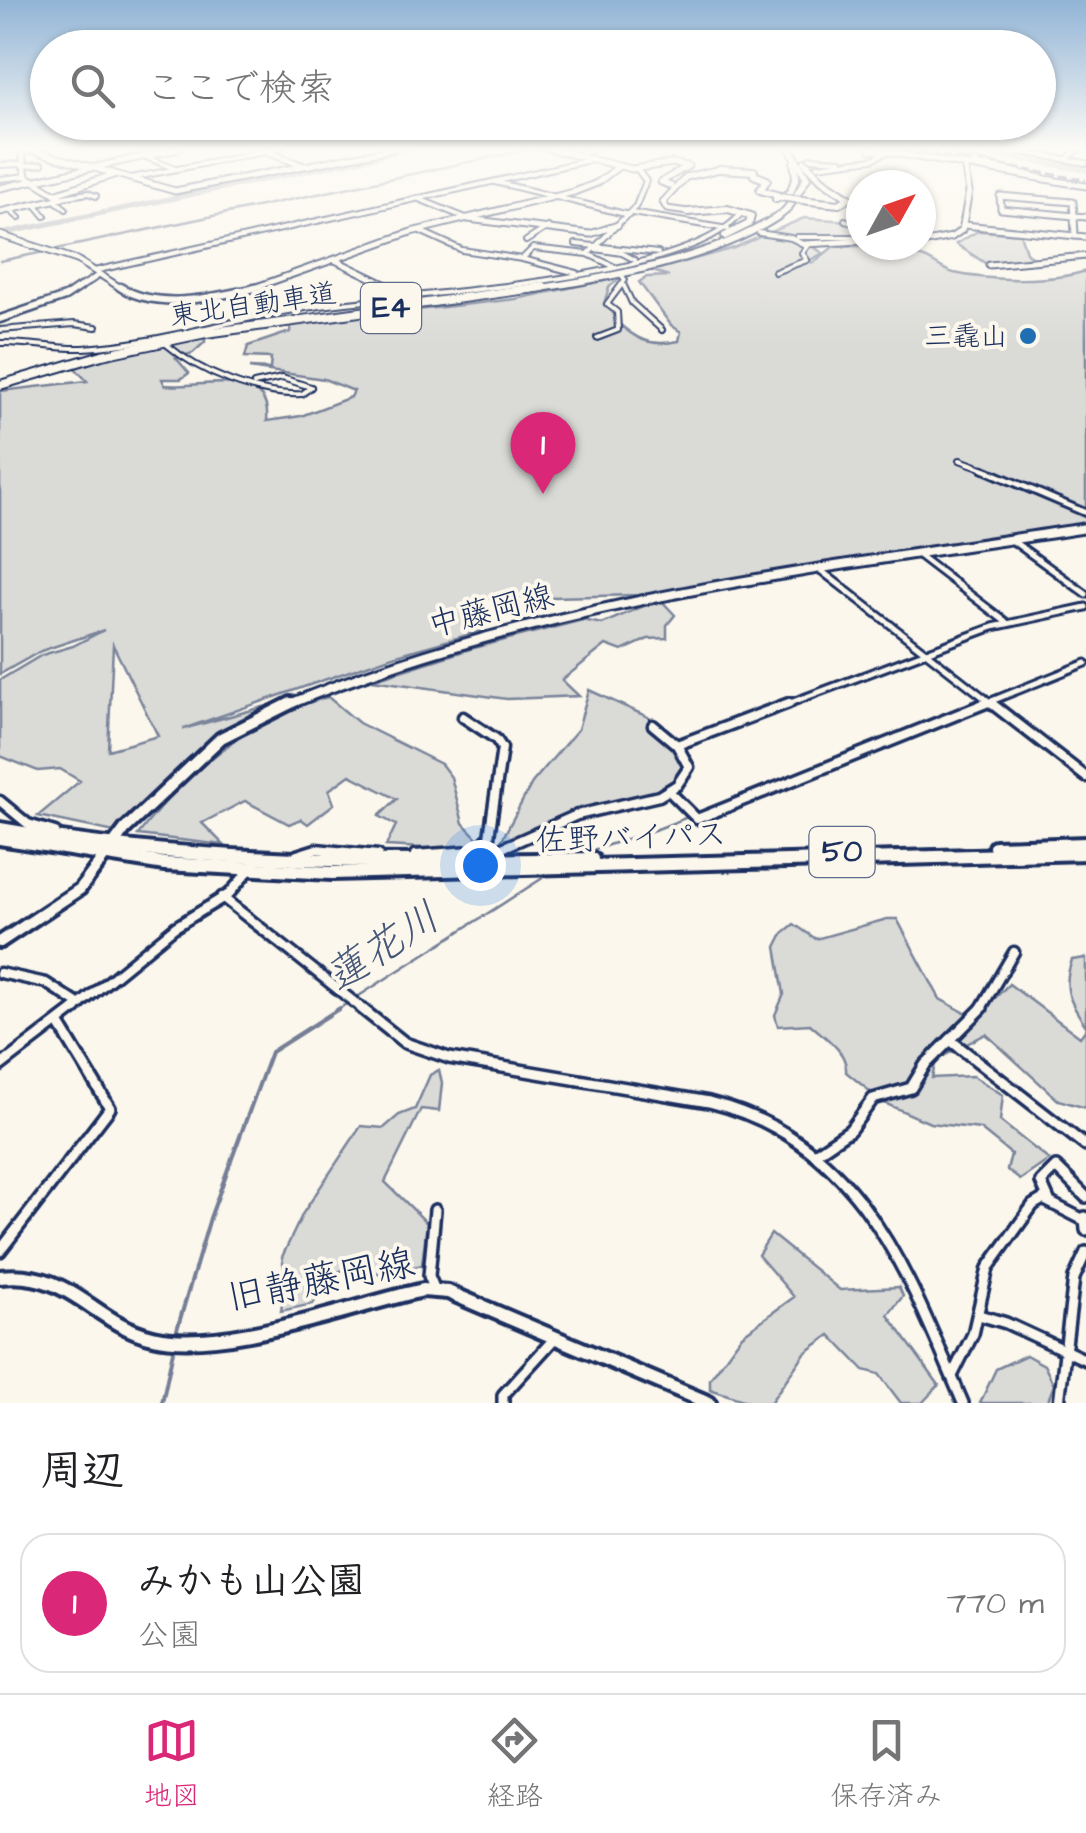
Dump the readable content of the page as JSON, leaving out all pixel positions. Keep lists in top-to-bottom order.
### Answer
{
  "streets": {
    "highway": [
      "東北自動車道",
      "E4",
      "佐野バイパス",
      "50"
    ],
    "main road": ["中藤岡線", "旧静藤岡線"]
  },
  "crossings": [
    ["中藤岡線", "佐野バイパス"]
  ],
  "water": ["蓮花川"],
  "places": ["三毳山"],
  "north": "top right",
  "page": {
    "search": "ここで検索",
    "pins": "1",
    "heading": "周辺",
    "list": [
      {
        "mark": "1",
        "name": "みかも山公園",
        "note": "公園",
        "value": "770 m"
      }
    ],
    "nav": ["地図", "経路", "保存済み"]
  }
}
